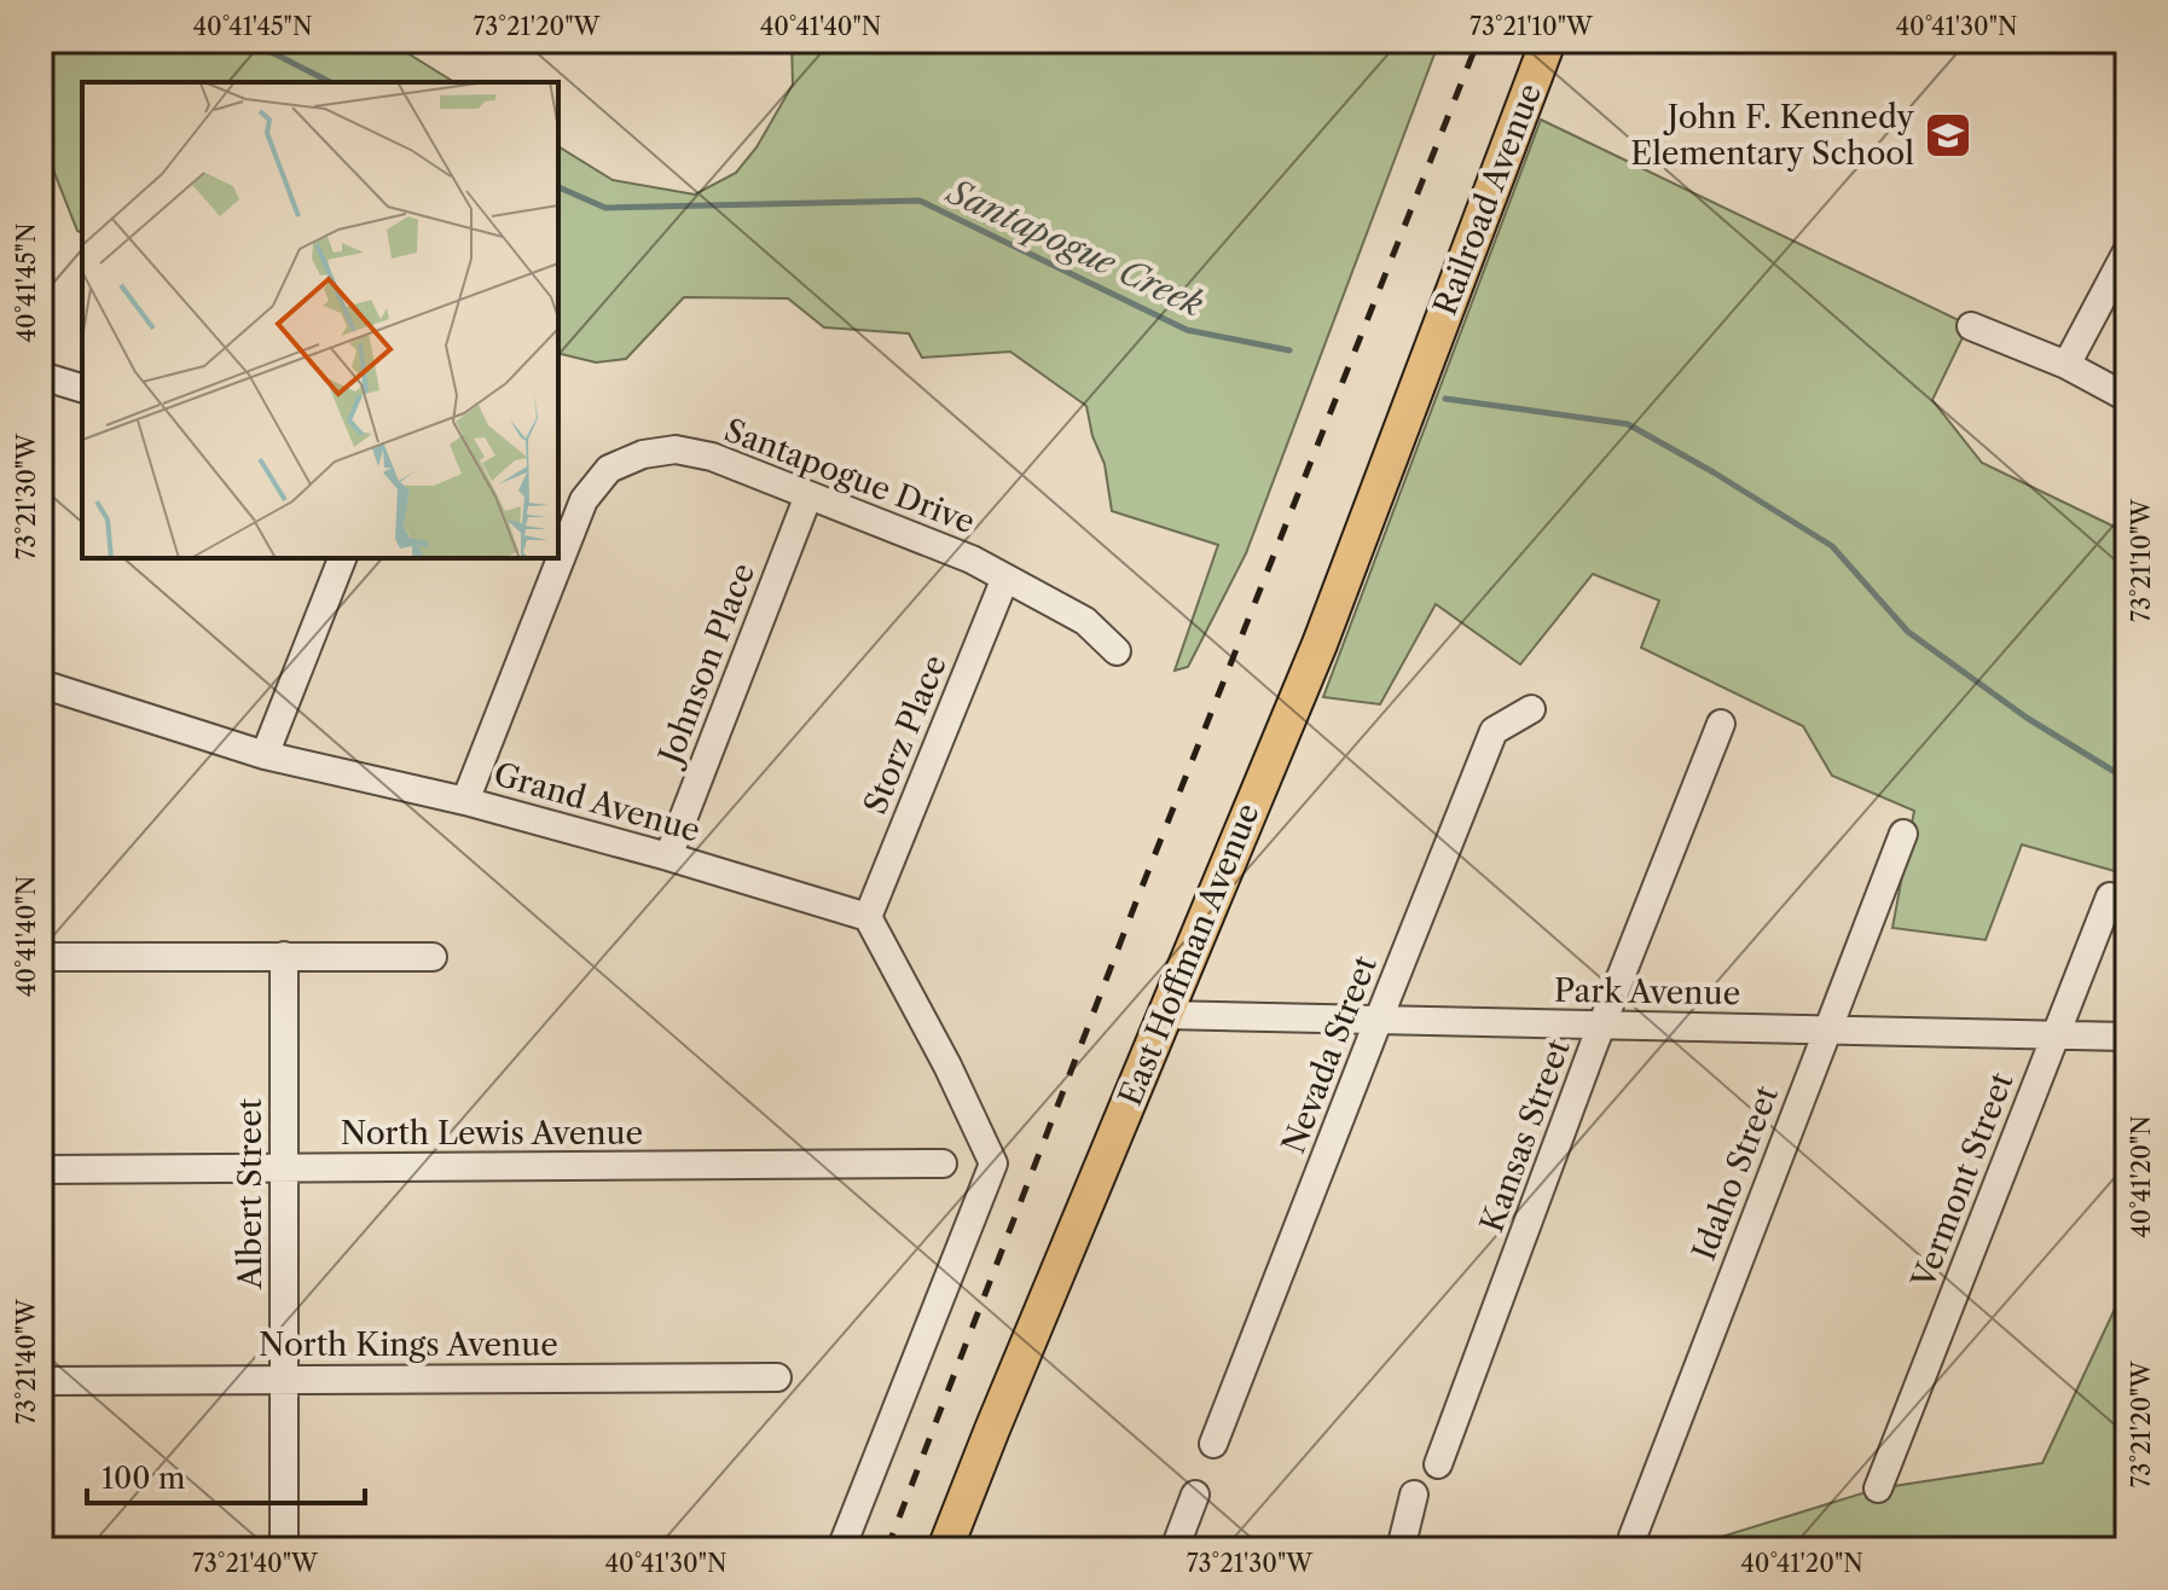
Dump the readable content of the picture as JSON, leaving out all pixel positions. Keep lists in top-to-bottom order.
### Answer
{
  "streets": {
    "main road": ["Railroad Avenue", "East Hoffman Avenue"],
    "street": [
      "Santapogue Drive",
      "Johnson Place",
      "Storz Place",
      "Grand Avenue",
      "Park Avenue",
      "Nevada Street",
      "North Lewis Avenue",
      "Kansas Street",
      "Idaho Street",
      "Vermont Street",
      "Albert Street",
      "North Kings Avenue"
    ]
  },
  "crossings": [
    ["Railroad Avenue", "East Hoffman Avenue"],
    ["Santapogue Drive", "Johnson Place"],
    ["Santapogue Drive", "Storz Place"],
    ["Santapogue Drive", "Grand Avenue"],
    ["Johnson Place", "Grand Avenue"],
    ["Storz Place", "Grand Avenue"],
    ["East Hoffman Avenue", "Park Avenue"],
    ["Park Avenue", "Nevada Street"],
    ["Park Avenue", "Kansas Street"],
    ["Park Avenue", "Idaho Street"],
    ["Park Avenue", "Vermont Street"],
    ["North Lewis Avenue", "Albert Street"],
    ["Albert Street", "North Kings Avenue"]
  ],
  "water": ["Santapogue Creek"],
  "places": {
    "school or university": ["John F. Kennedy Elementary School"]
  },
  "scale_bar": "100 m",
  "coordinates": [
    "40°41'45\"N",
    "73°21'20\"W",
    "40°41'40\"N",
    "73°21'10\"W",
    "40°41'30\"N",
    "73°21'30\"W",
    "40°41'20\"N",
    "73°21'40\"W"
  ]
}
